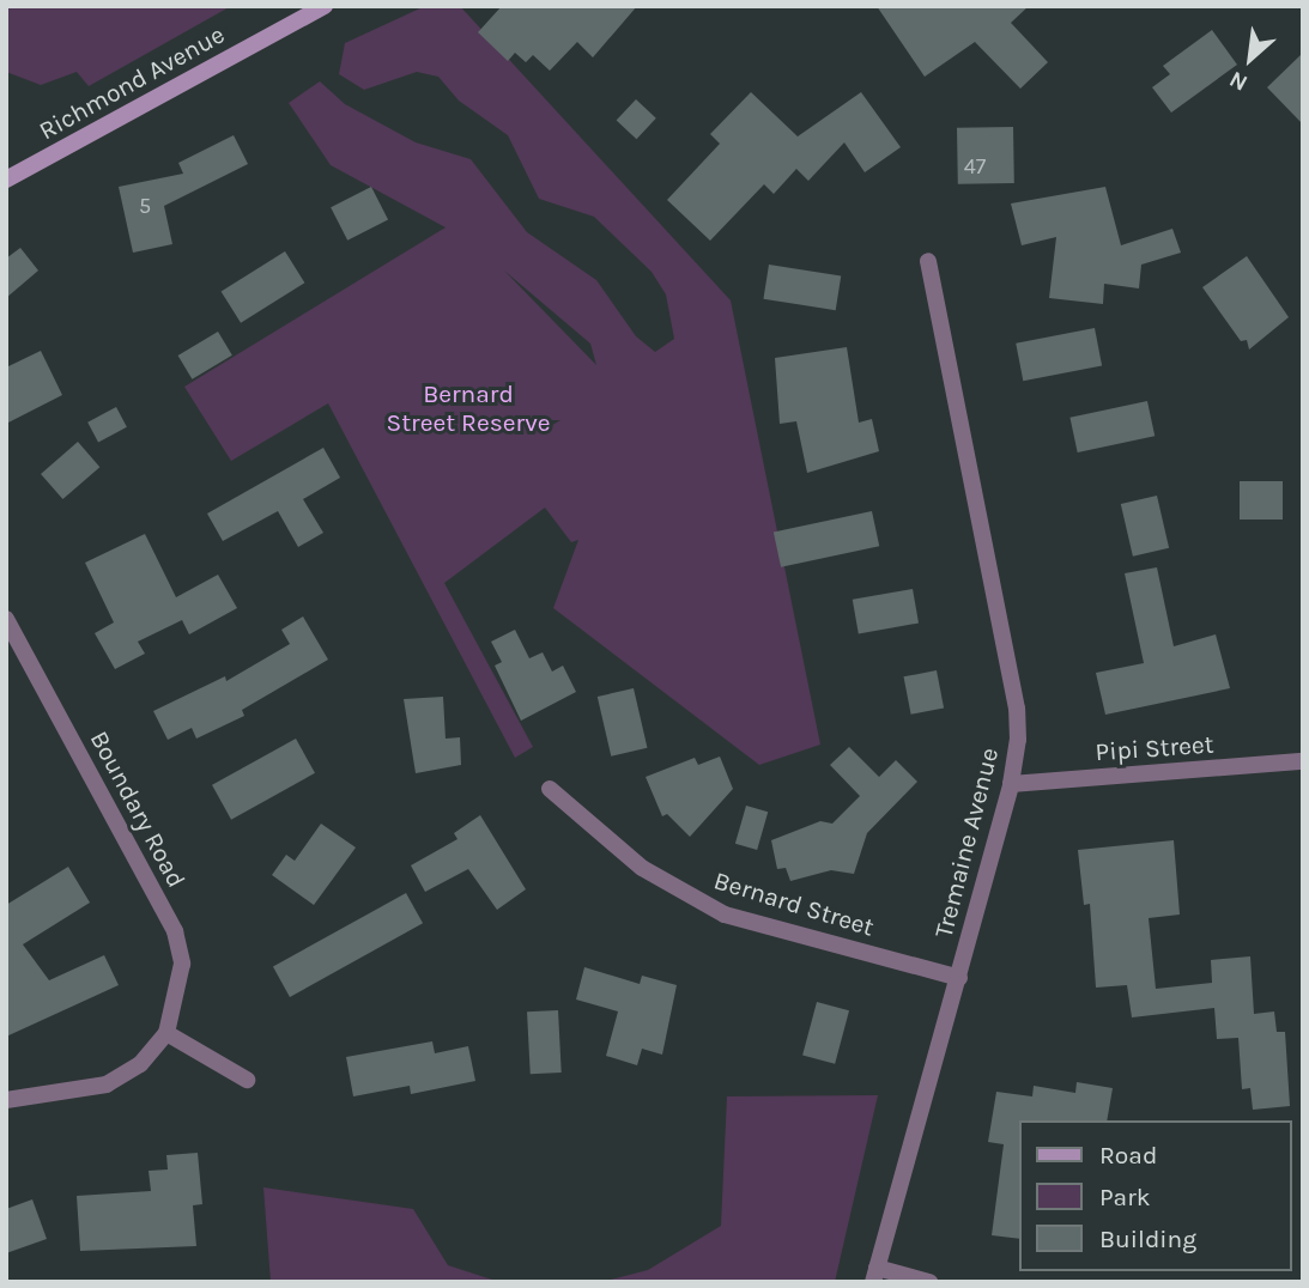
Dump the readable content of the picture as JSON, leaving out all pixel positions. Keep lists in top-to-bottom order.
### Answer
{
  "streets": {
    "street": [
      "Richmond Avenue",
      "Pipi Street",
      "Boundary Road",
      "Tremaine Avenue",
      "Bernard Street"
    ]
  },
  "crossings": [
    ["Pipi Street", "Tremaine Avenue"],
    ["Tremaine Avenue", "Bernard Street"]
  ],
  "parks": ["Bernard Street Reserve"],
  "house_numbers": ["47", "5"],
  "legend": ["Road", "Park", "Building"],
  "north": "bottom left"
}
